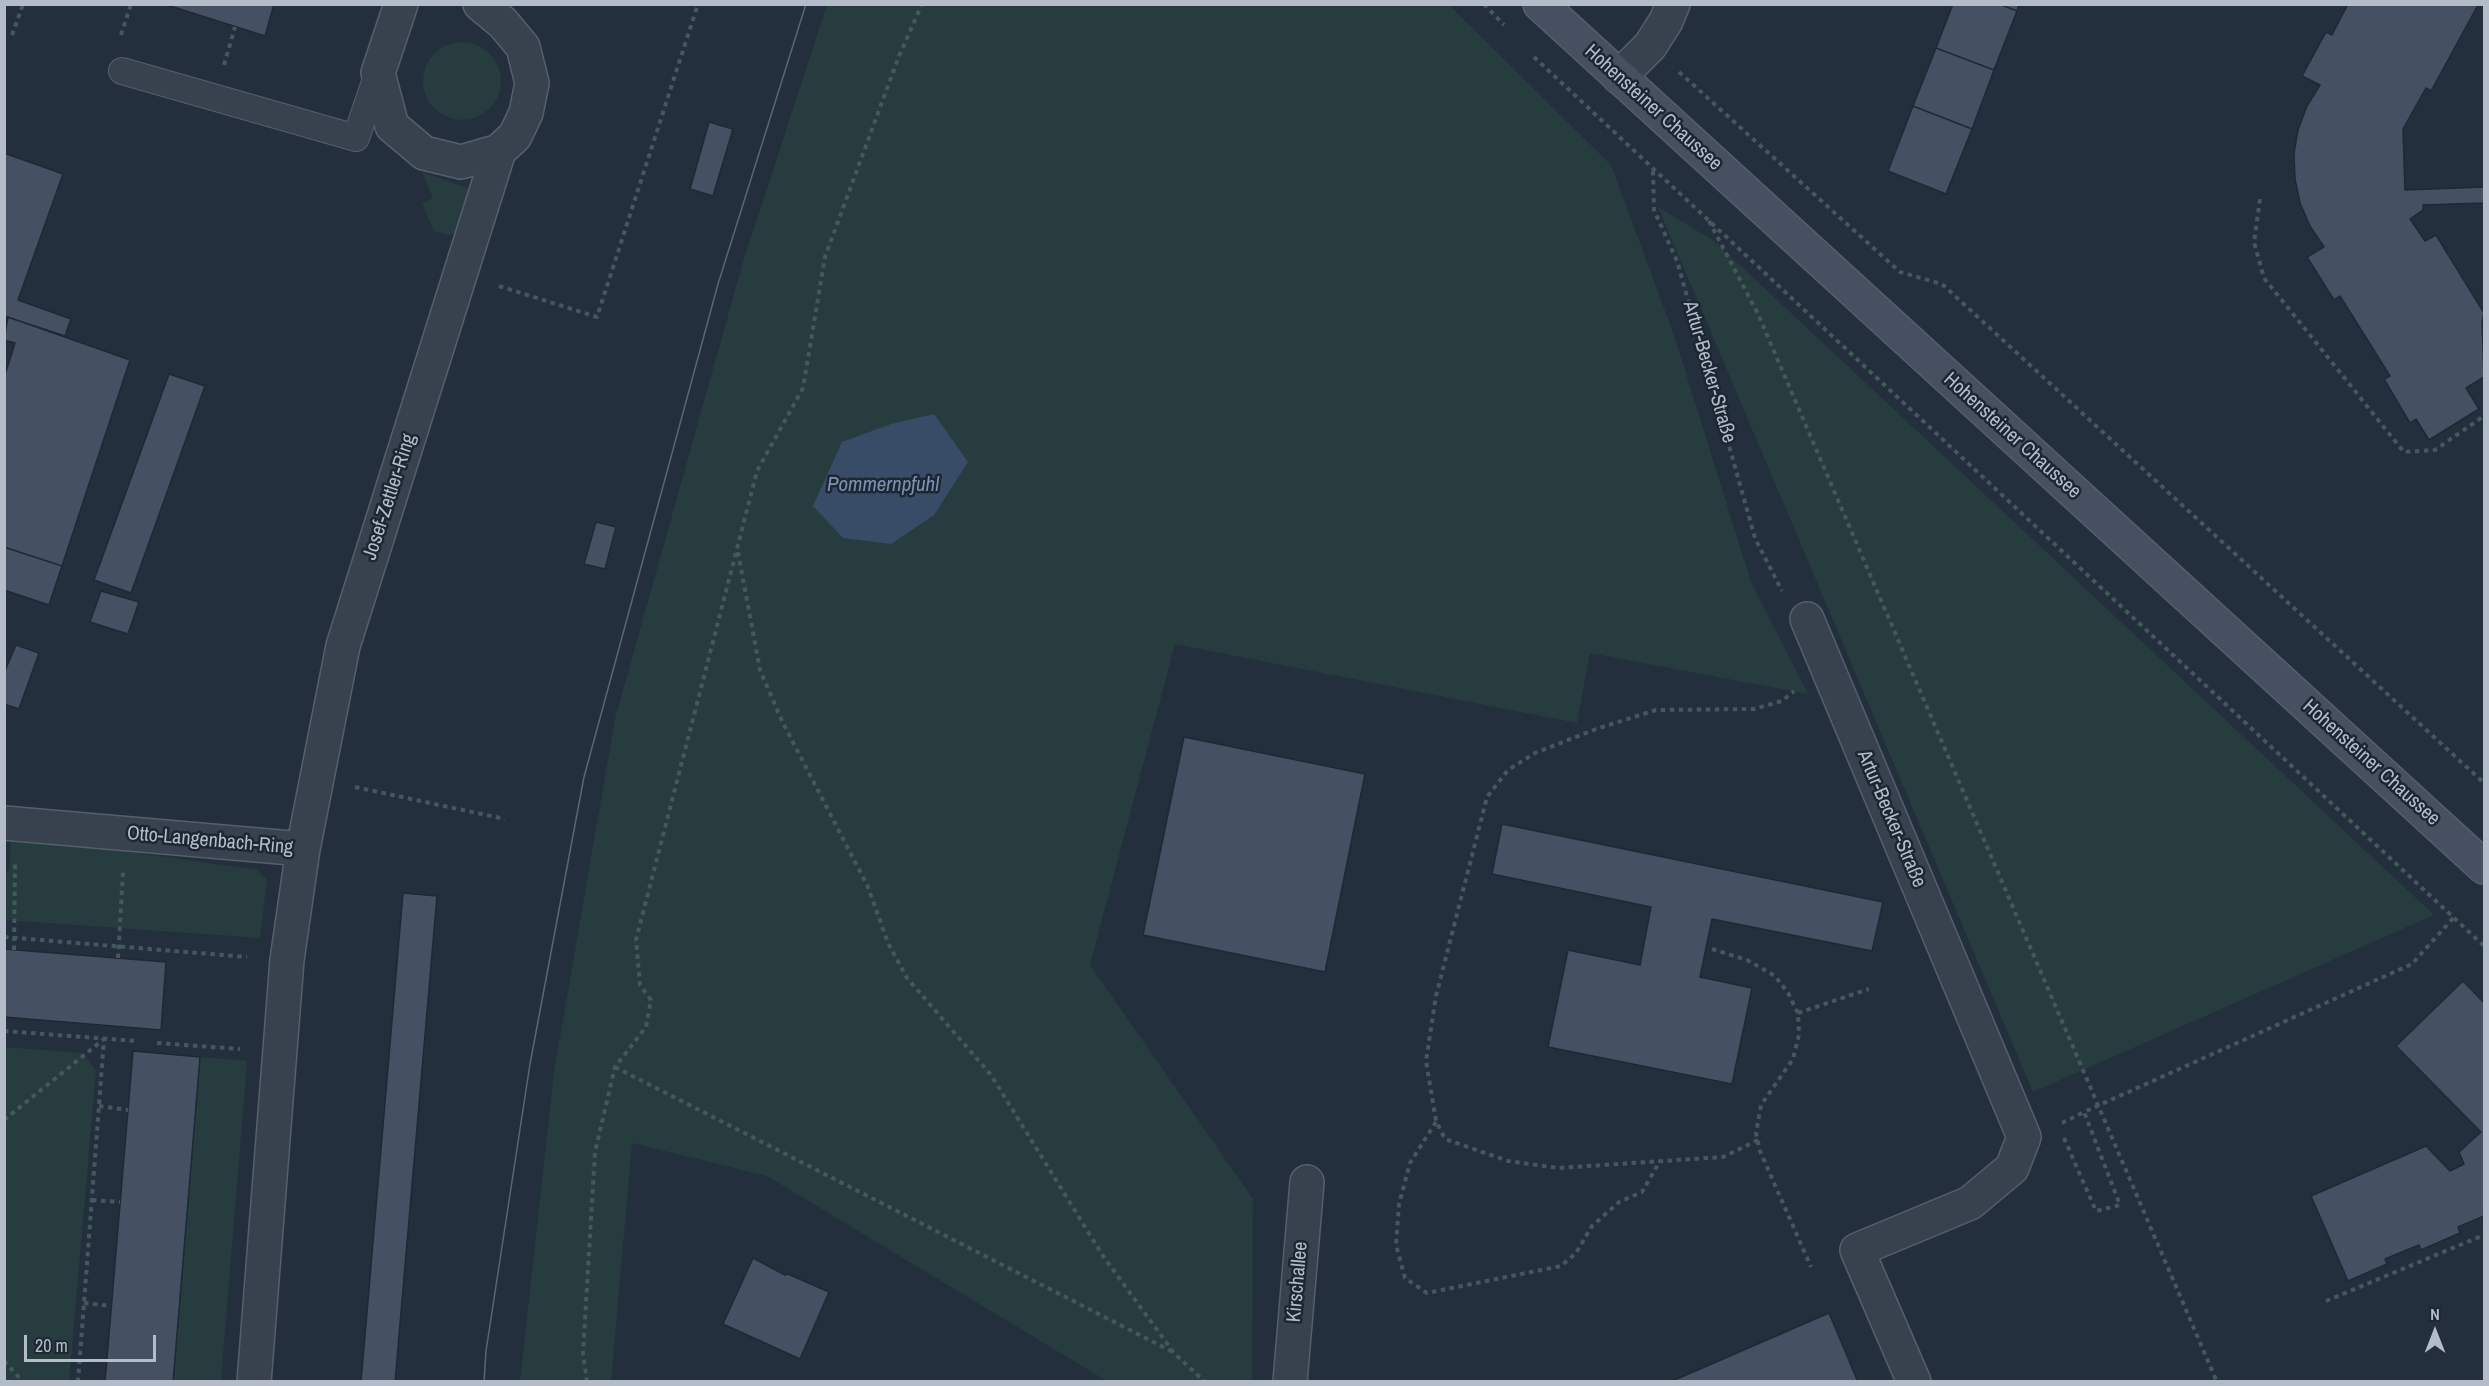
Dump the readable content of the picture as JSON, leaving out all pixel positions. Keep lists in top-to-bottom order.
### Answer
{
  "streets": {
    "main road": ["Hohensteiner Chaussee"],
    "street": [
      "Artur-Becker-Straße",
      "Josef-Zettler-Ring",
      "Otto-Langenbach-Ring",
      "Kirschallee"
    ]
  },
  "crossings": [
    ["Josef-Zettler-Ring", "Otto-Langenbach-Ring"]
  ],
  "water": ["Pommernpfuhl"],
  "scale_bar": "20 m",
  "north": "top"
}
